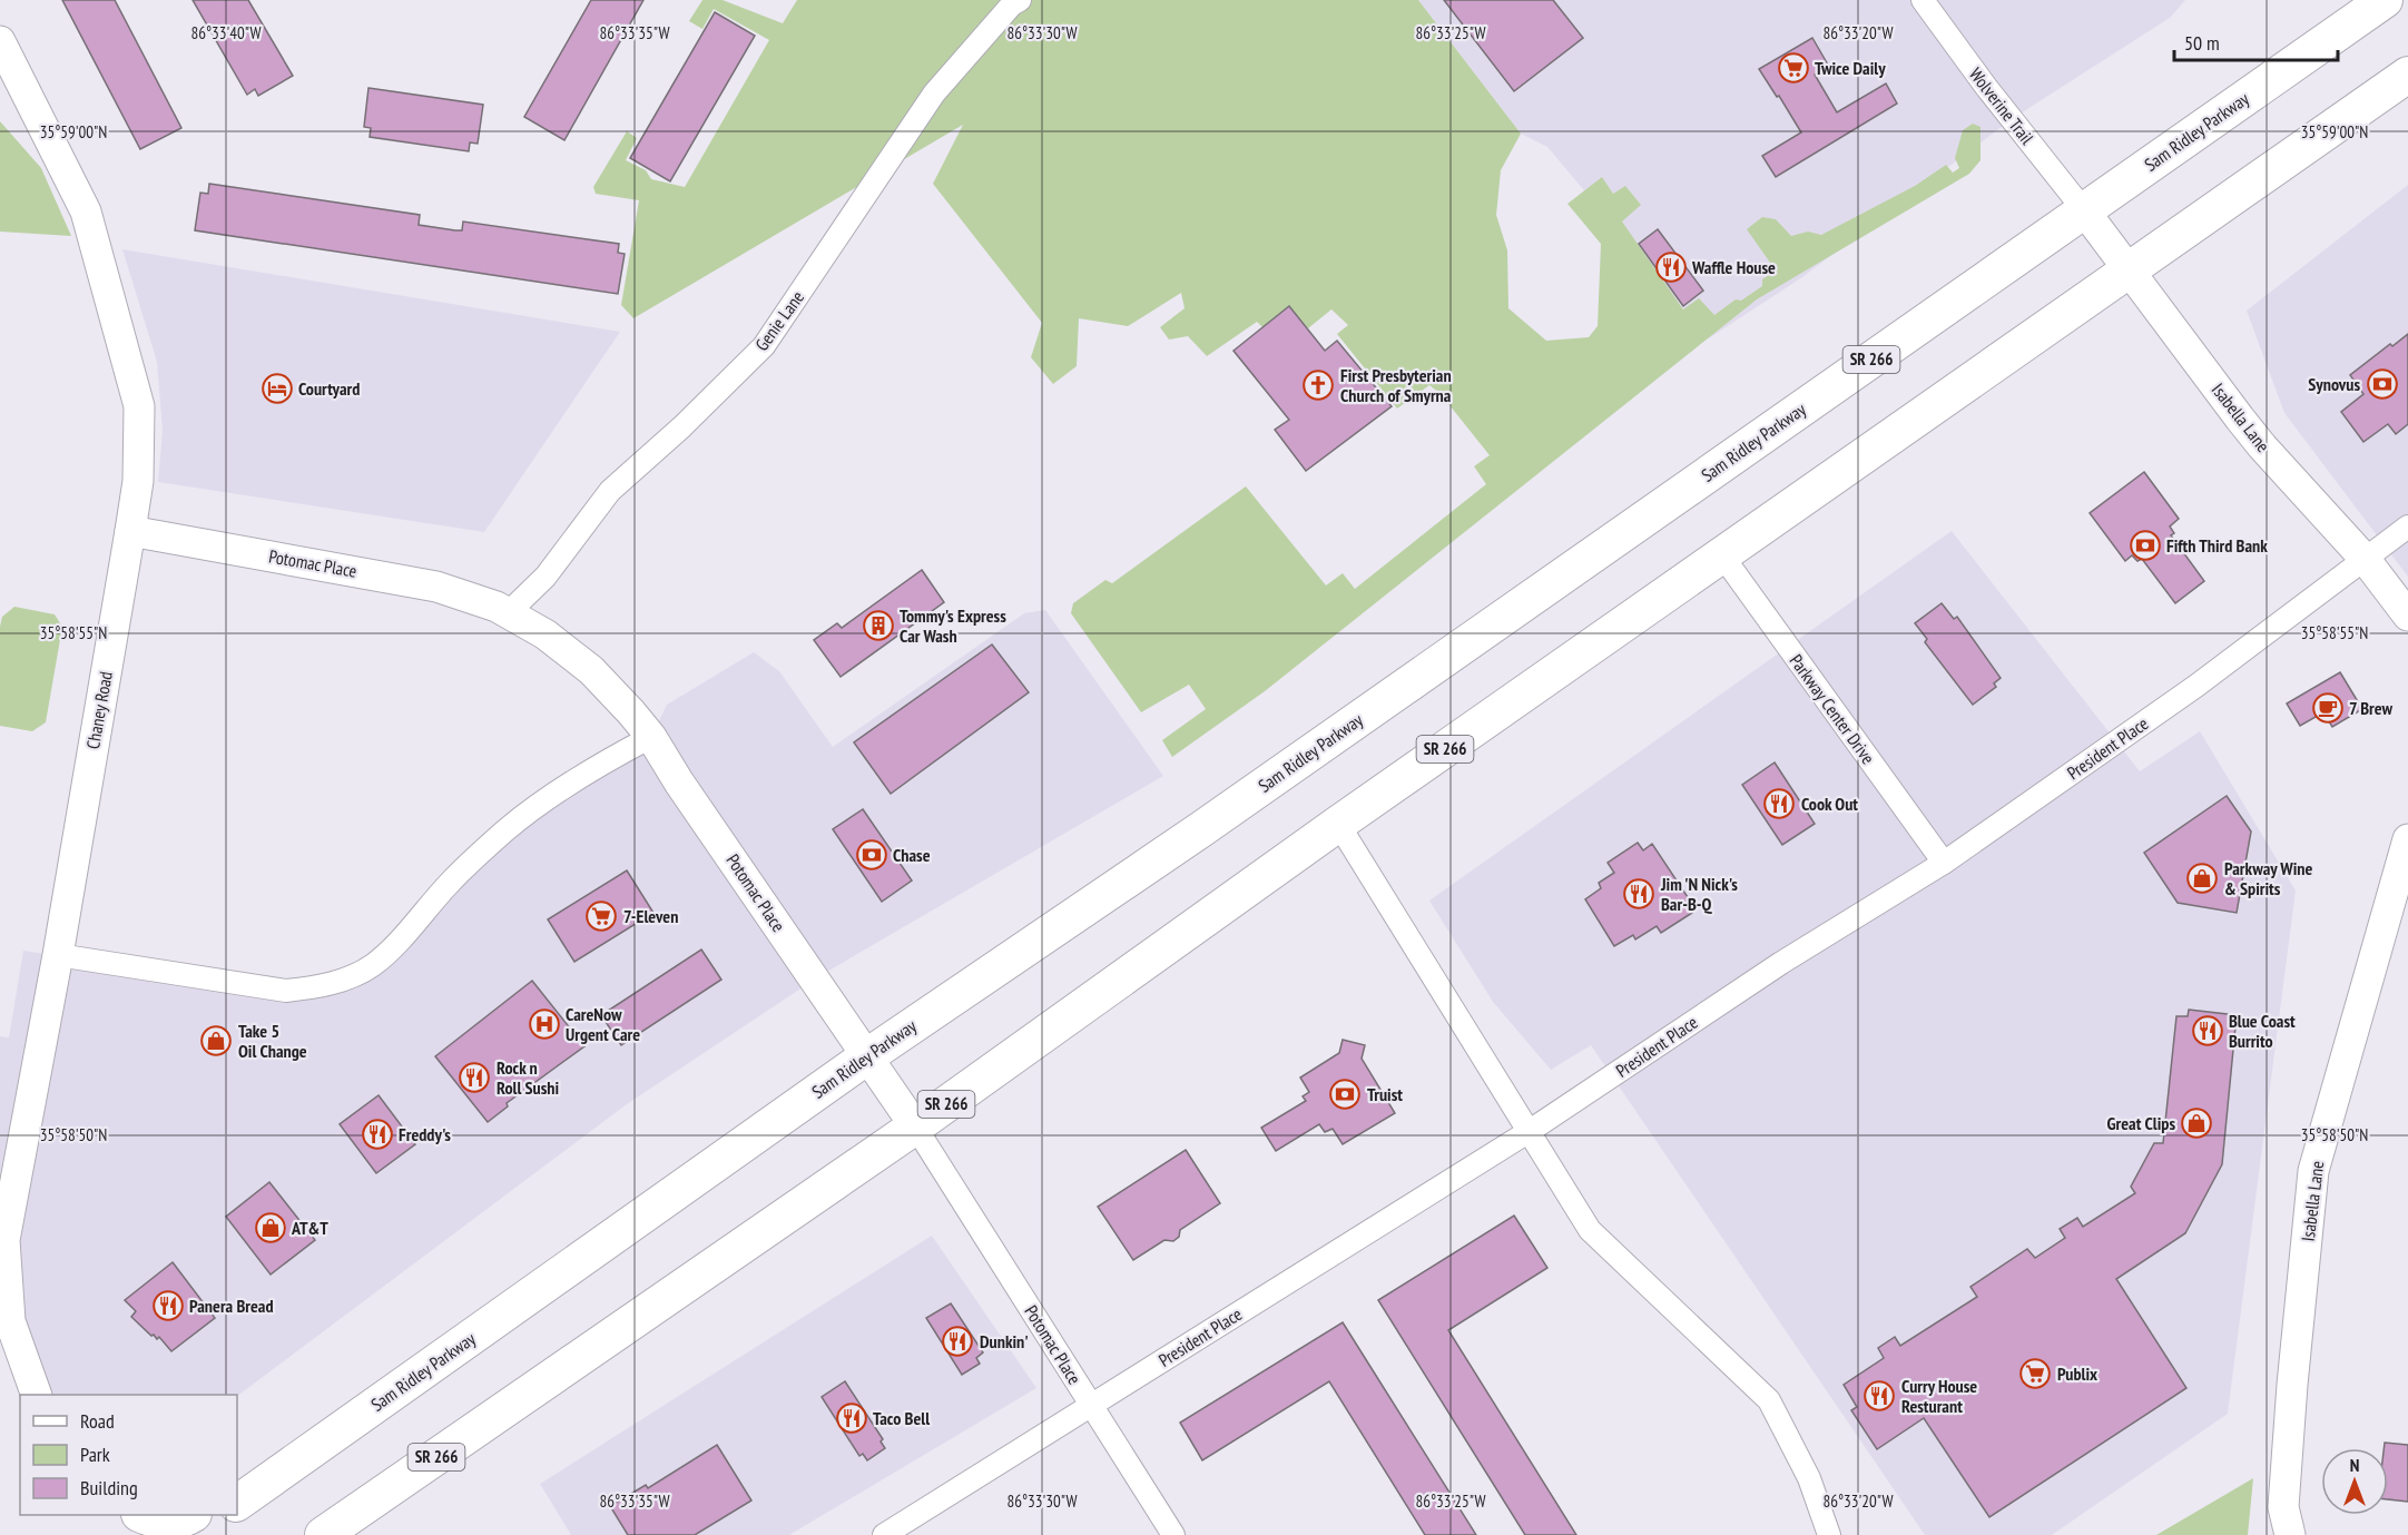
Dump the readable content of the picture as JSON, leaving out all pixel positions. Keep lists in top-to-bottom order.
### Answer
{
  "streets": {
    "main road": ["Sam Ridley Parkway", "SR 266"],
    "street": [
      "Wolverine Trail",
      "Genie Lane",
      "Isabella Lane",
      "Potomac Place",
      "Parkway Center Drive",
      "Chaney Road",
      "President Place"
    ]
  },
  "crossings": [
    ["Wolverine Trail", "Sam Ridley Parkway"],
    ["Wolverine Trail", "Isabella Lane"],
    ["Sam Ridley Parkway", "Isabella Lane"],
    ["Sam Ridley Parkway", "Potomac Place"],
    ["Genie Lane", "Potomac Place"],
    ["SR 266", "Isabella Lane"],
    ["SR 266", "Potomac Place"],
    ["SR 266", "Parkway Center Drive"],
    ["Isabella Lane", "President Place"],
    ["Potomac Place", "Chaney Road"],
    ["Potomac Place", "President Place"],
    ["Parkway Center Drive", "President Place"]
  ],
  "places": {
    "supermarket": ["Twice Daily", "7-Eleven", "Publix"],
    "restaurant": [
      "Waffle House",
      "Cook Out",
      "Jim 'N Nick's Bar-B-Q",
      "Blue Coast Burrito",
      "Rock n Roll Sushi",
      "Freddy's",
      "Panera Bread",
      "Dunkin'",
      "Curry House Resturant",
      "Taco Bell"
    ],
    "bank": [
      "Synovus",
      "Fifth Third Bank",
      "Chase",
      "Truist"
    ],
    "church": ["First Presbyterian Church of Smyrna"],
    "hotel": ["Courtyard"],
    "building": ["Tommy's Express Car Wash"],
    "cafe": ["7 Brew"],
    "shop": [
      "Parkway Wine & Spirits",
      "Take 5 Oil Change",
      "Great Clips",
      "AT&T"
    ],
    "hospital": ["CareNow Urgent Care"]
  },
  "legend": ["Road", "Park", "Building"],
  "scale_bar": "50 m",
  "north": "top",
  "coordinates": [
    "86°33'40\"W",
    "86°33'35\"W",
    "86°33'30\"W",
    "86°33'25\"W",
    "86°33'20\"W",
    "35°59'00\"N",
    "35°58'55\"N",
    "35°58'50\"N"
  ]
}
